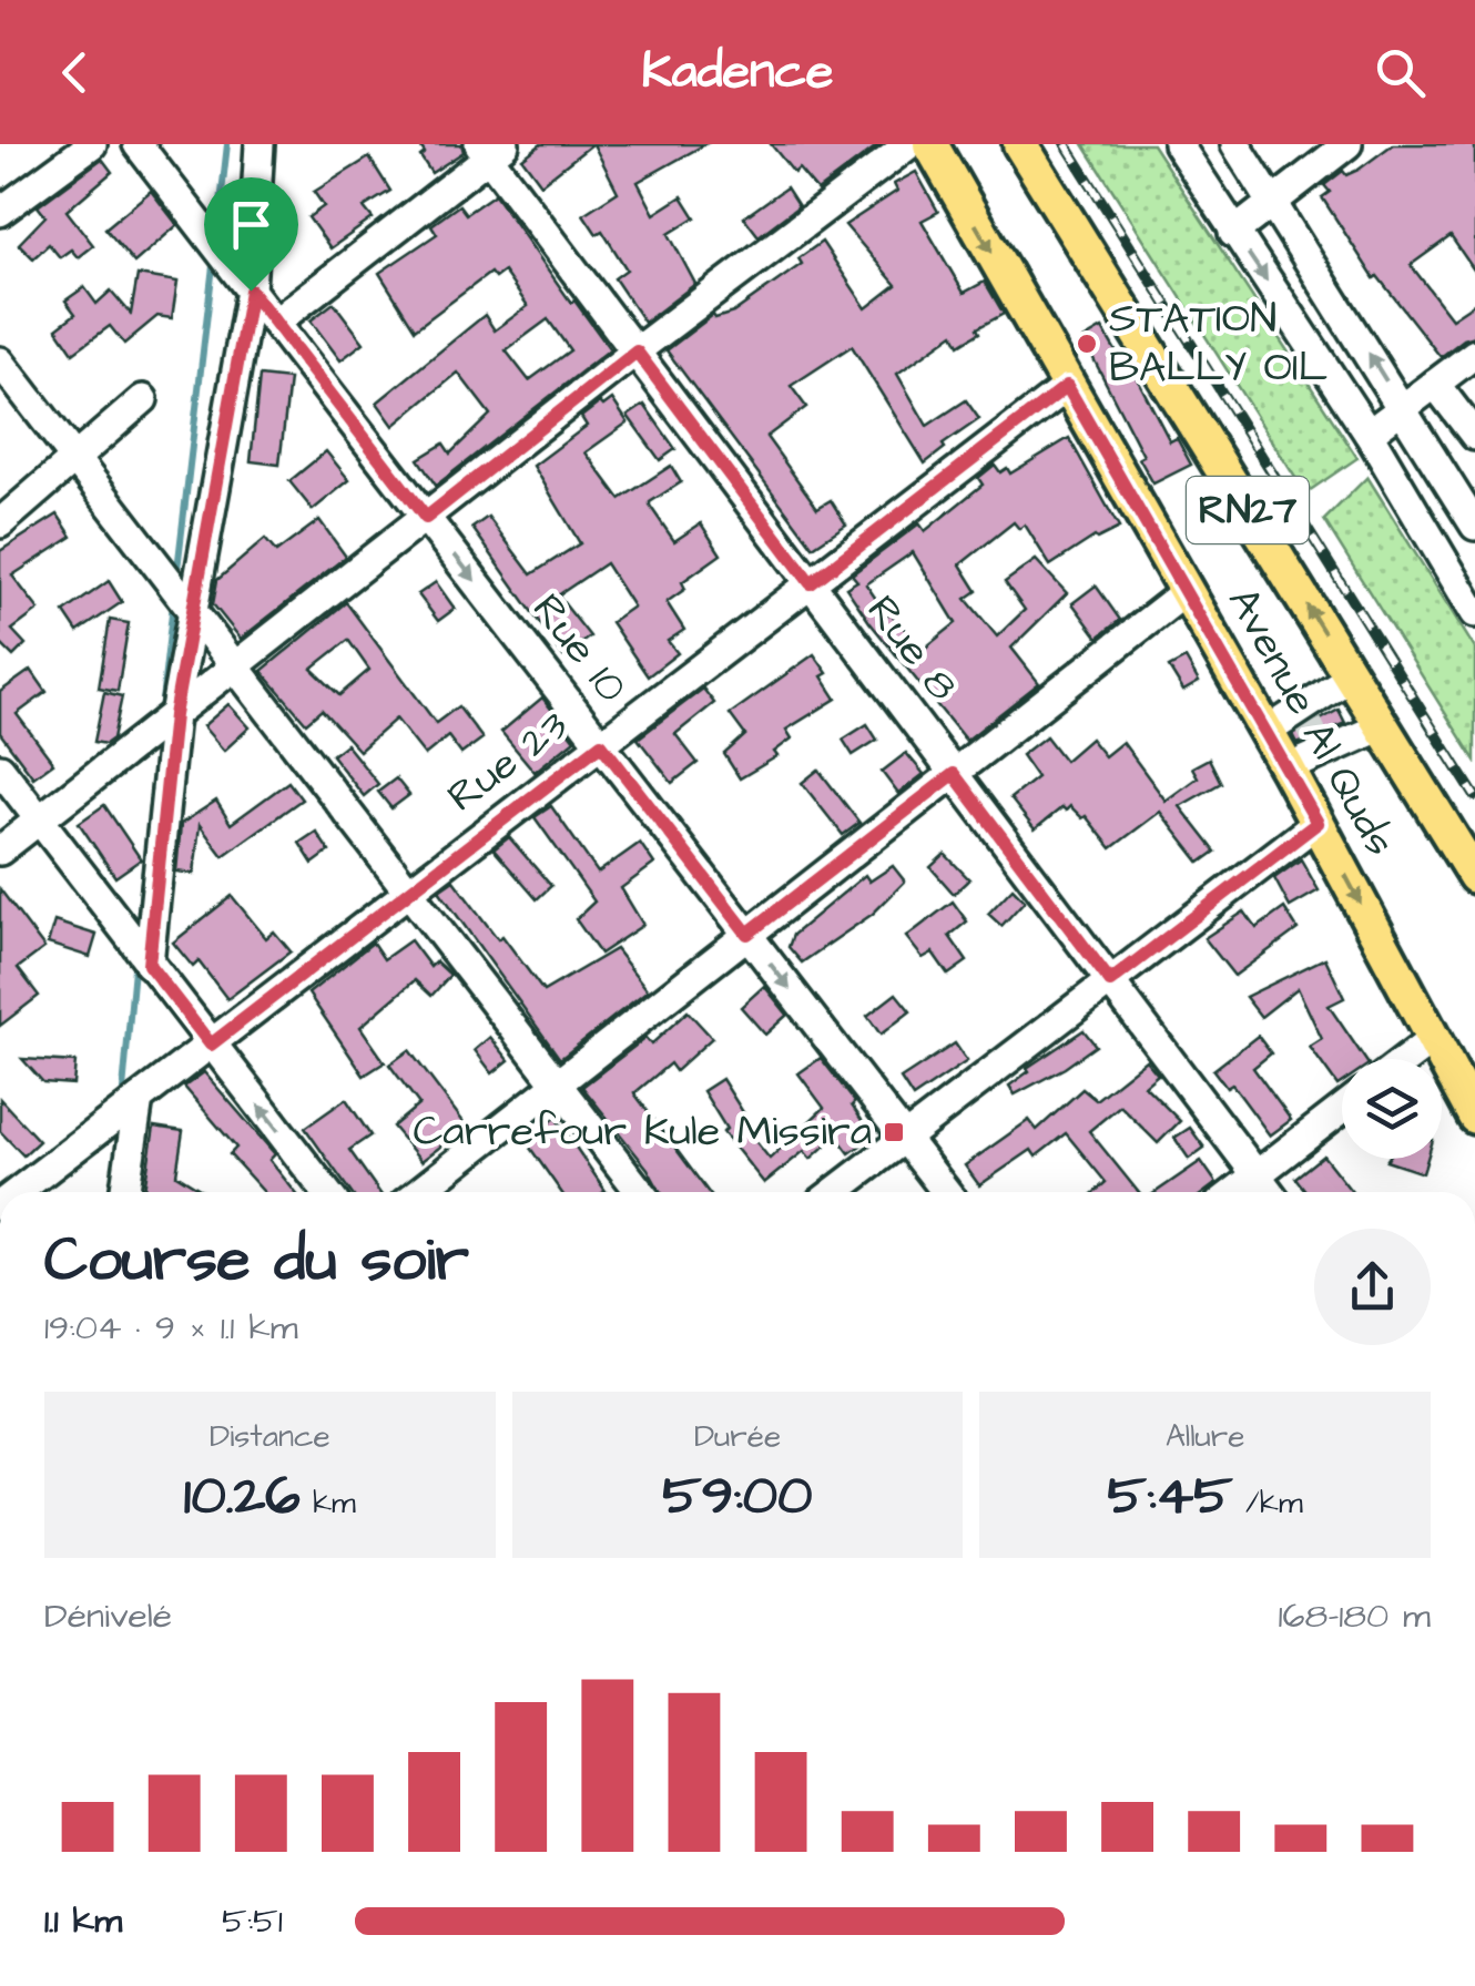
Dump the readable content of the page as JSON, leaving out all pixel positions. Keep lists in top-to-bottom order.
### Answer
{
  "streets": {
    "main road": ["RN27", "Avenue Al Quds"],
    "street": ["Rue 10", "Rue 8", "Rue 23"]
  },
  "crossings": [
    ["Rue 10", "Rue 23"],
    ["Rue 8", "Rue 23"],
    ["Avenue Al Quds", "Rue 23"]
  ],
  "places": {
    "other": ["STATION BALLY OIL"],
    "transit": ["Carrefour Kule Missira"]
  },
  "page": {
    "header": "Kadence",
    "heading": ["Course du soir", "19:04 · 9 × 1.1 km"],
    "stats": [
      ["Distance", "10.26 km"],
      ["Durée", "59:00"],
      ["Allure", "5:45 /km"]
    ],
    "chart": ["Dénivelé", "168–180 m"],
    "list": [
      {
        "name": "1.1 km",
        "note": "5:51"
      }
    ]
  }
}
